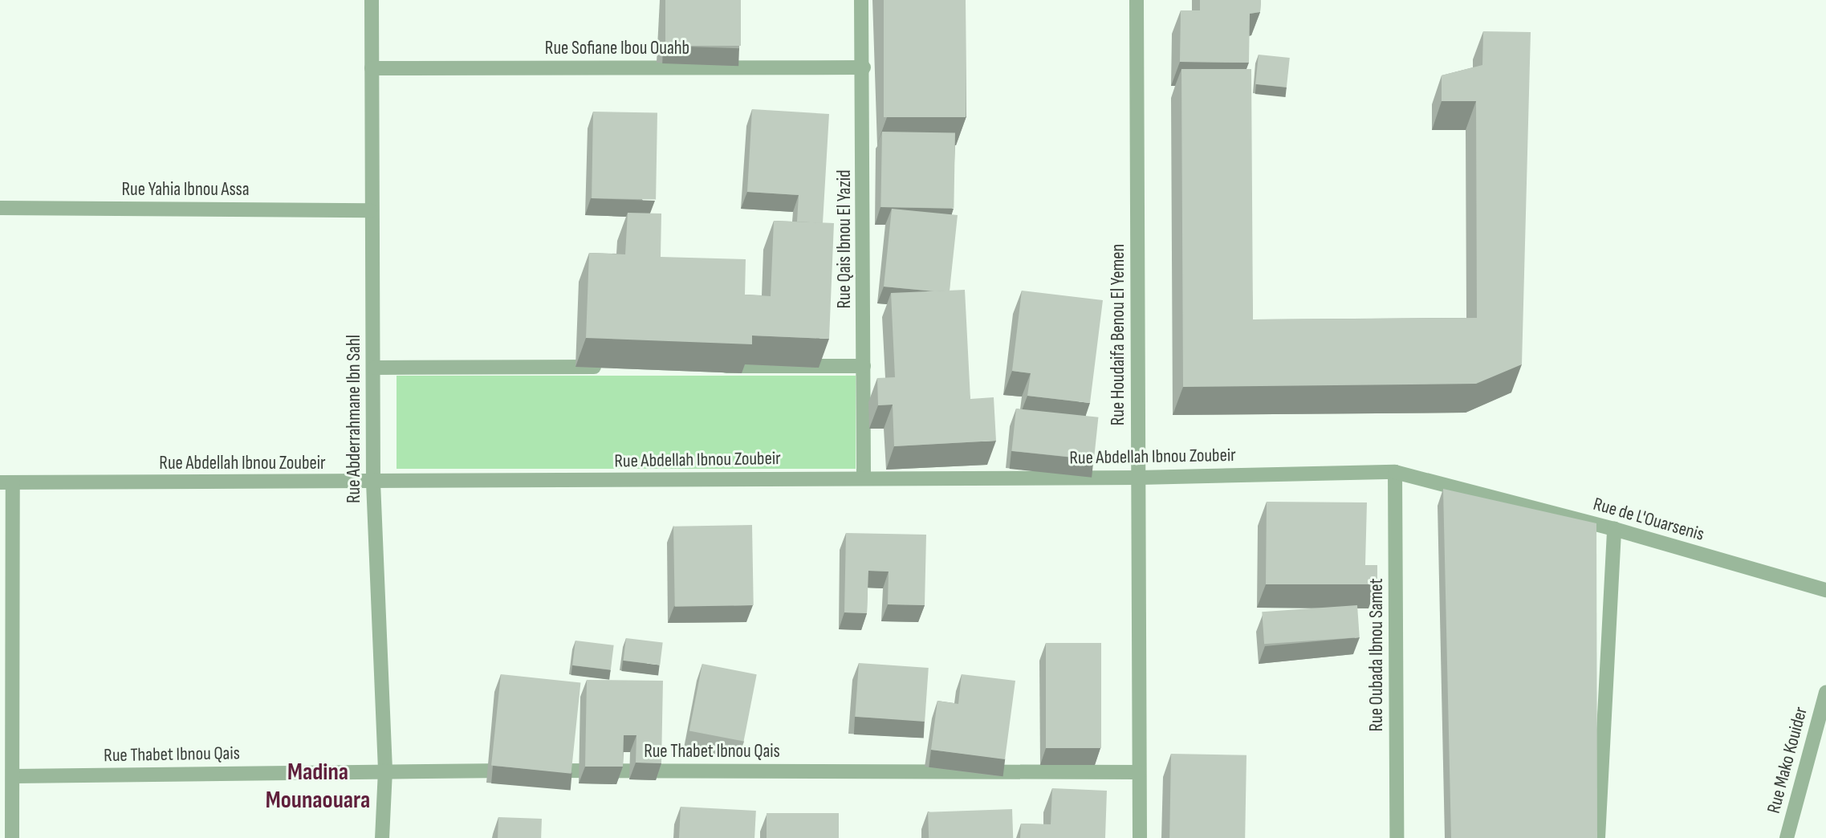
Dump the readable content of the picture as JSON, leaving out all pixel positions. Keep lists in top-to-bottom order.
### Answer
{
  "streets": {
    "street": [
      "Rue Sofiane Ibou Ouahb",
      "Rue Yahia Ibnou Assa",
      "Rue Qais Ibnou El Yazid",
      "Rue Houdaifa Benou El Yemen",
      "Rue Abderrahmane Ibn Sahl",
      "Rue Abdellah Ibnou Zoubeir",
      "Rue de L'Ouarsenis",
      "Rue Oubada Ibnou Samet",
      "Rue Thabet Ibnou Qais",
      "Rue Mako Kouider"
    ]
  },
  "crossings": [
    ["Rue Sofiane Ibou Ouahb", "Rue Qais Ibnou El Yazid"],
    ["Rue Sofiane Ibou Ouahb", "Rue Abderrahmane Ibn Sahl"],
    ["Rue Yahia Ibnou Assa", "Rue Abderrahmane Ibn Sahl"],
    ["Rue Qais Ibnou El Yazid", "Rue Abdellah Ibnou Zoubeir"],
    ["Rue Houdaifa Benou El Yemen", "Rue Abdellah Ibnou Zoubeir"],
    ["Rue Houdaifa Benou El Yemen", "Rue Thabet Ibnou Qais"],
    ["Rue Abderrahmane Ibn Sahl", "Rue Abdellah Ibnou Zoubeir"],
    ["Rue Abderrahmane Ibn Sahl", "Rue Thabet Ibnou Qais"],
    ["Rue Abdellah Ibnou Zoubeir", "Rue de L'Ouarsenis"],
    ["Rue Abdellah Ibnou Zoubeir", "Rue Oubada Ibnou Samet"],
    ["Rue de L'Ouarsenis", "Rue Oubada Ibnou Samet"]
  ],
  "districts": ["Madina Mounaouara"]
}
